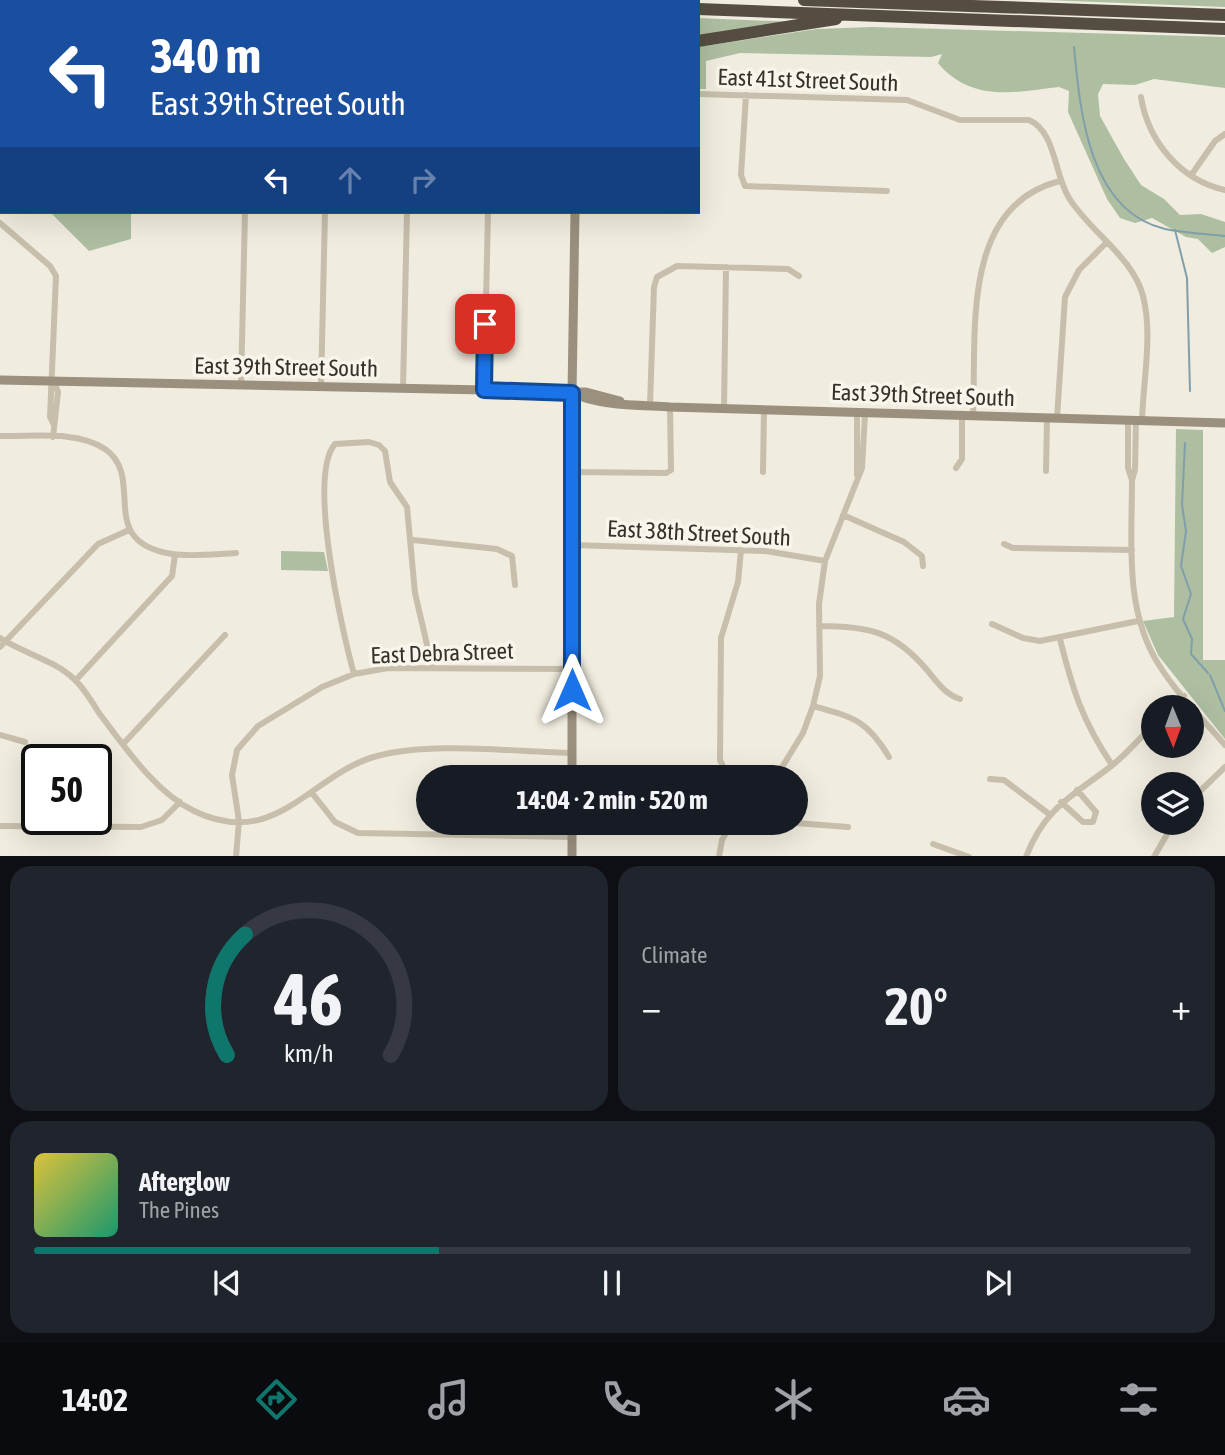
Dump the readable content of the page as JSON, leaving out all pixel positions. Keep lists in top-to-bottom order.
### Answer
{
  "streets": {
    "main road": ["East 39th Street South"],
    "street": ["East 41st Street South", "East 38th Street South", "East Debra Street"]
  },
  "north": "bottom",
  "page": {
    "turn": ["340 m", "East 39th Street South"],
    "limit": "50",
    "trip": "14:04 · 2 min · 520 m",
    "tile": "Climate",
    "heat": ["−", "20°", "+"],
    "song": ["Afterglow", "The Pines"],
    "tabs": "14:02",
    "gauge": ["46", "km/h"]
  }
}
